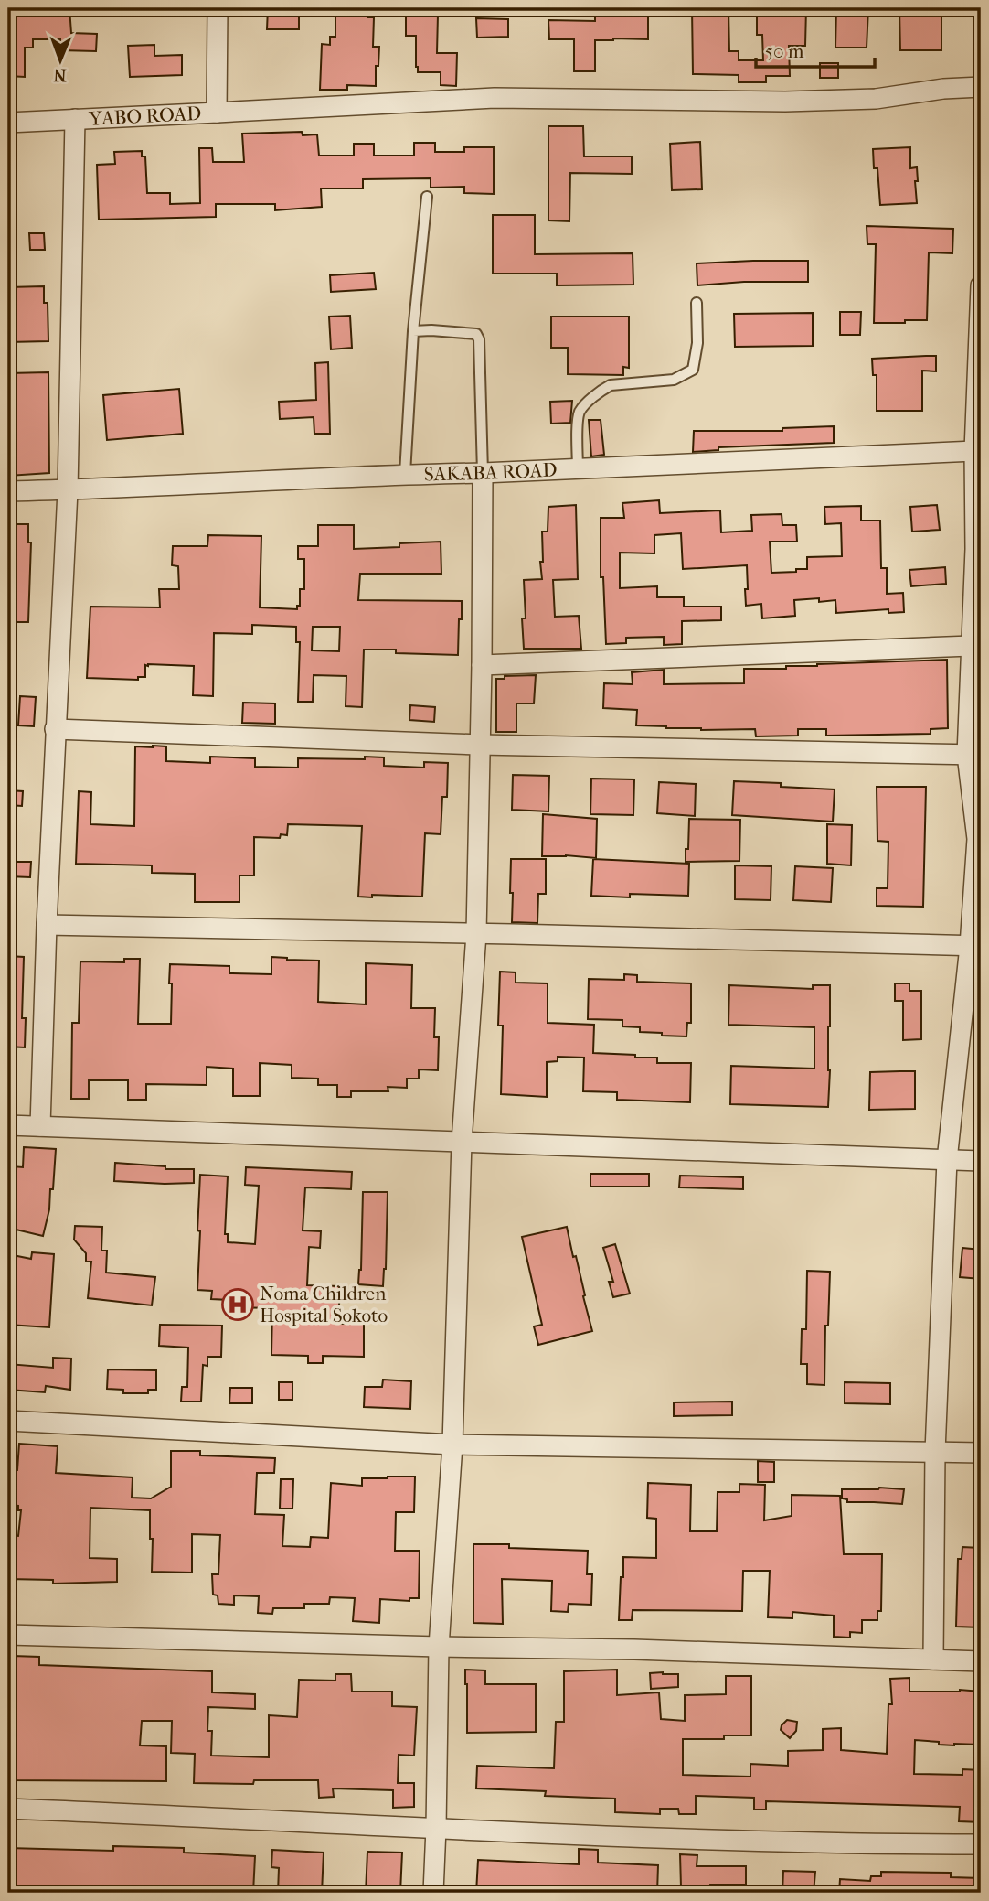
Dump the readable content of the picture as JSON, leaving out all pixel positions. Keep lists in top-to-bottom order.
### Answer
{
  "streets": {
    "street": ["YABO ROAD", "SAKABA ROAD"]
  },
  "places": {
    "hospital": ["Noma Children Hospital Sokoto"]
  },
  "scale_bar": "50 m",
  "north": "bottom"
}
